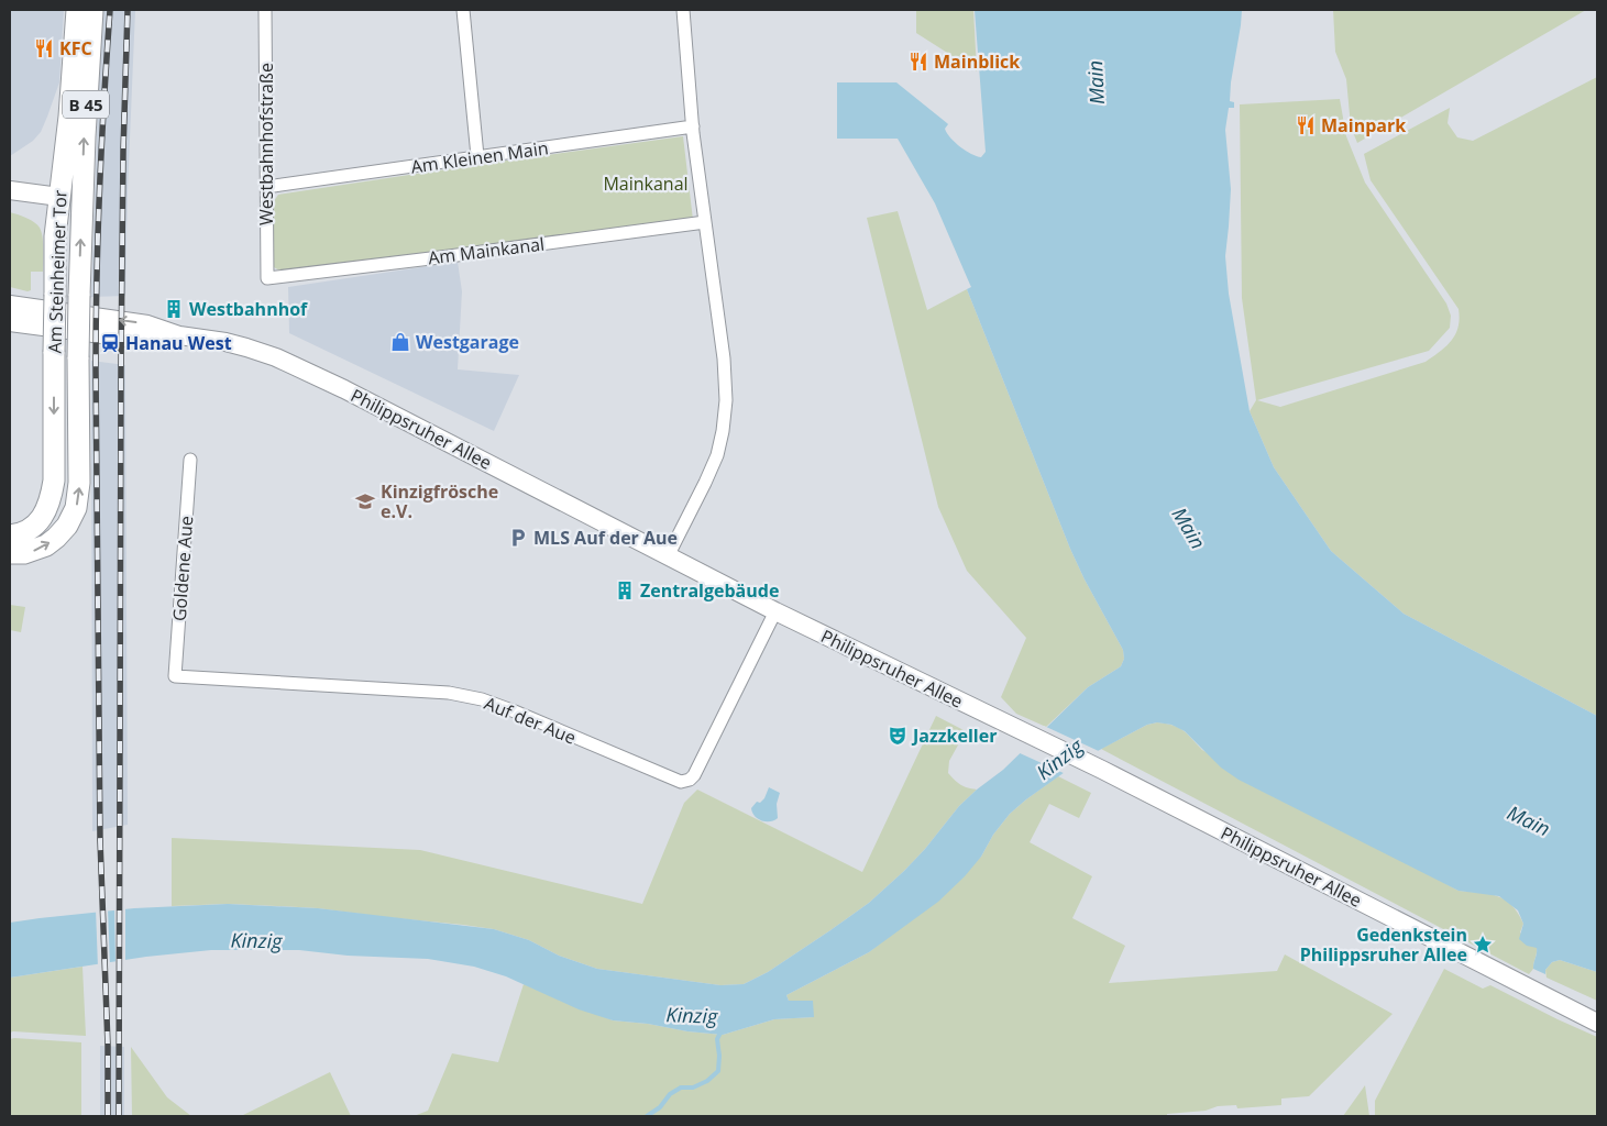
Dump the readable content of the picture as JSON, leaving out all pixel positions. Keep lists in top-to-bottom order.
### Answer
{
  "streets": {
    "main road": ["B 45", "Am Steinheimer Tor", "Philippsruher Allee"],
    "street": [
      "Westbahnhofstraße",
      "Am Kleinen Main",
      "Am Mainkanal",
      "Goldene Aue",
      "Auf der Aue"
    ]
  },
  "crossings": [
    ["Westbahnhofstraße", "Am Kleinen Main"],
    ["Westbahnhofstraße", "Am Mainkanal"],
    ["Philippsruher Allee", "Auf der Aue"],
    ["Goldene Aue", "Auf der Aue"]
  ],
  "water": ["Main", "Kinzig"],
  "parks": ["Mainkanal"],
  "places": {
    "restaurant": ["KFC", "Mainblick", "Mainpark"],
    "building": ["Westbahnhof", "Zentralgebäude"],
    "shop": ["Westgarage"],
    "station": ["Hanau West"],
    "school or university": ["Kinzigfrösche e.V."],
    "parking": ["MLS Auf der Aue"],
    "theatre": ["Jazzkeller"],
    "place": ["Gedenkstein Philippsruher Allee"]
  }
}
